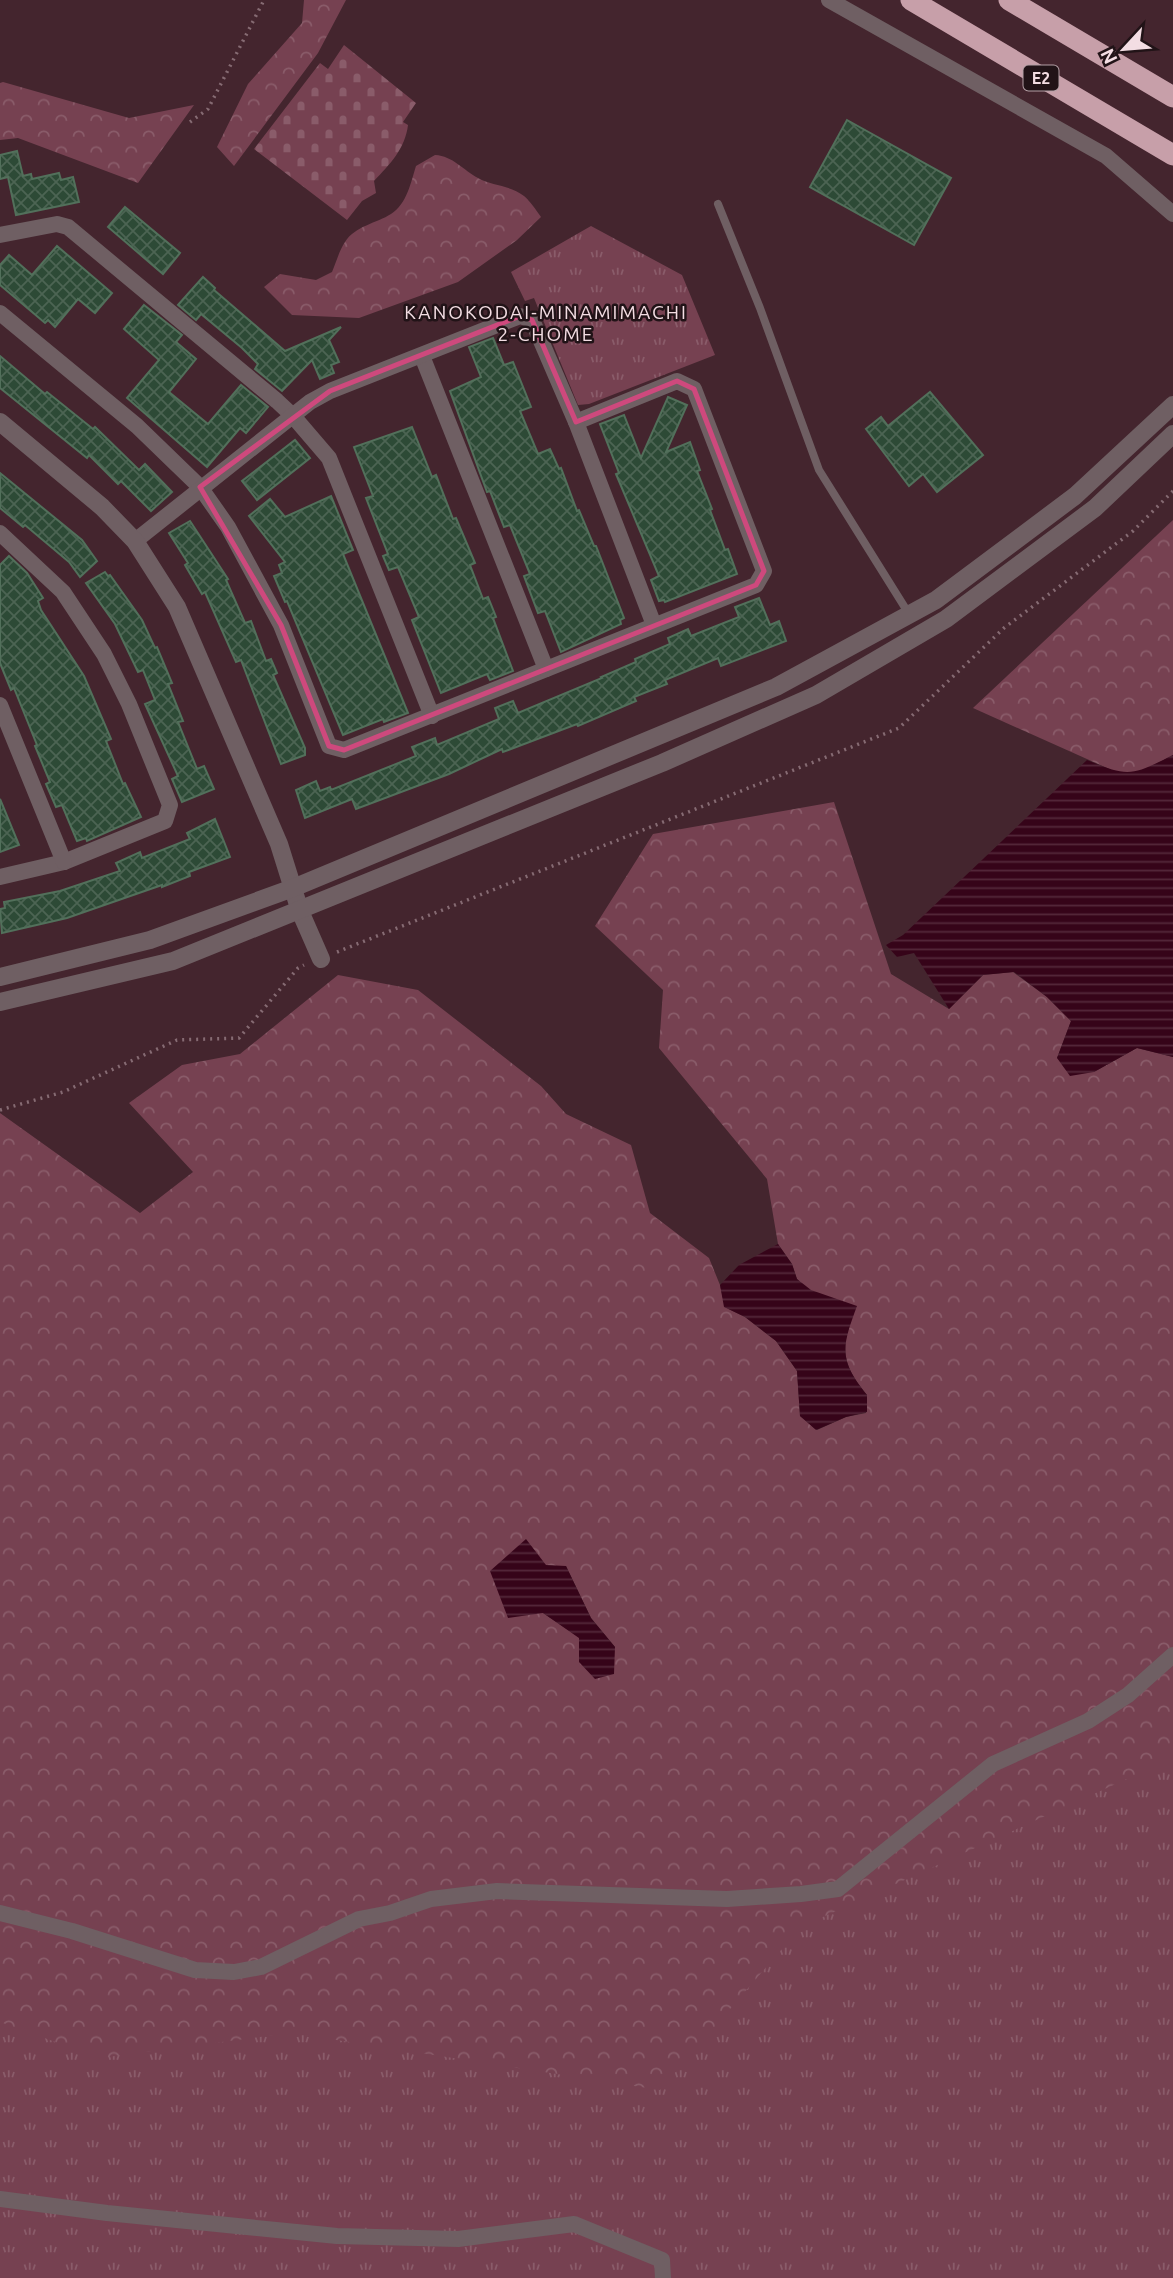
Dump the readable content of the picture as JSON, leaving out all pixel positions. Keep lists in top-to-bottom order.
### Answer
{
  "streets": {
    "highway": ["E2"]
  },
  "districts": ["KANOKODAI-MINAMIMACHI 2-CHOME"],
  "north": "bottom left"
}
